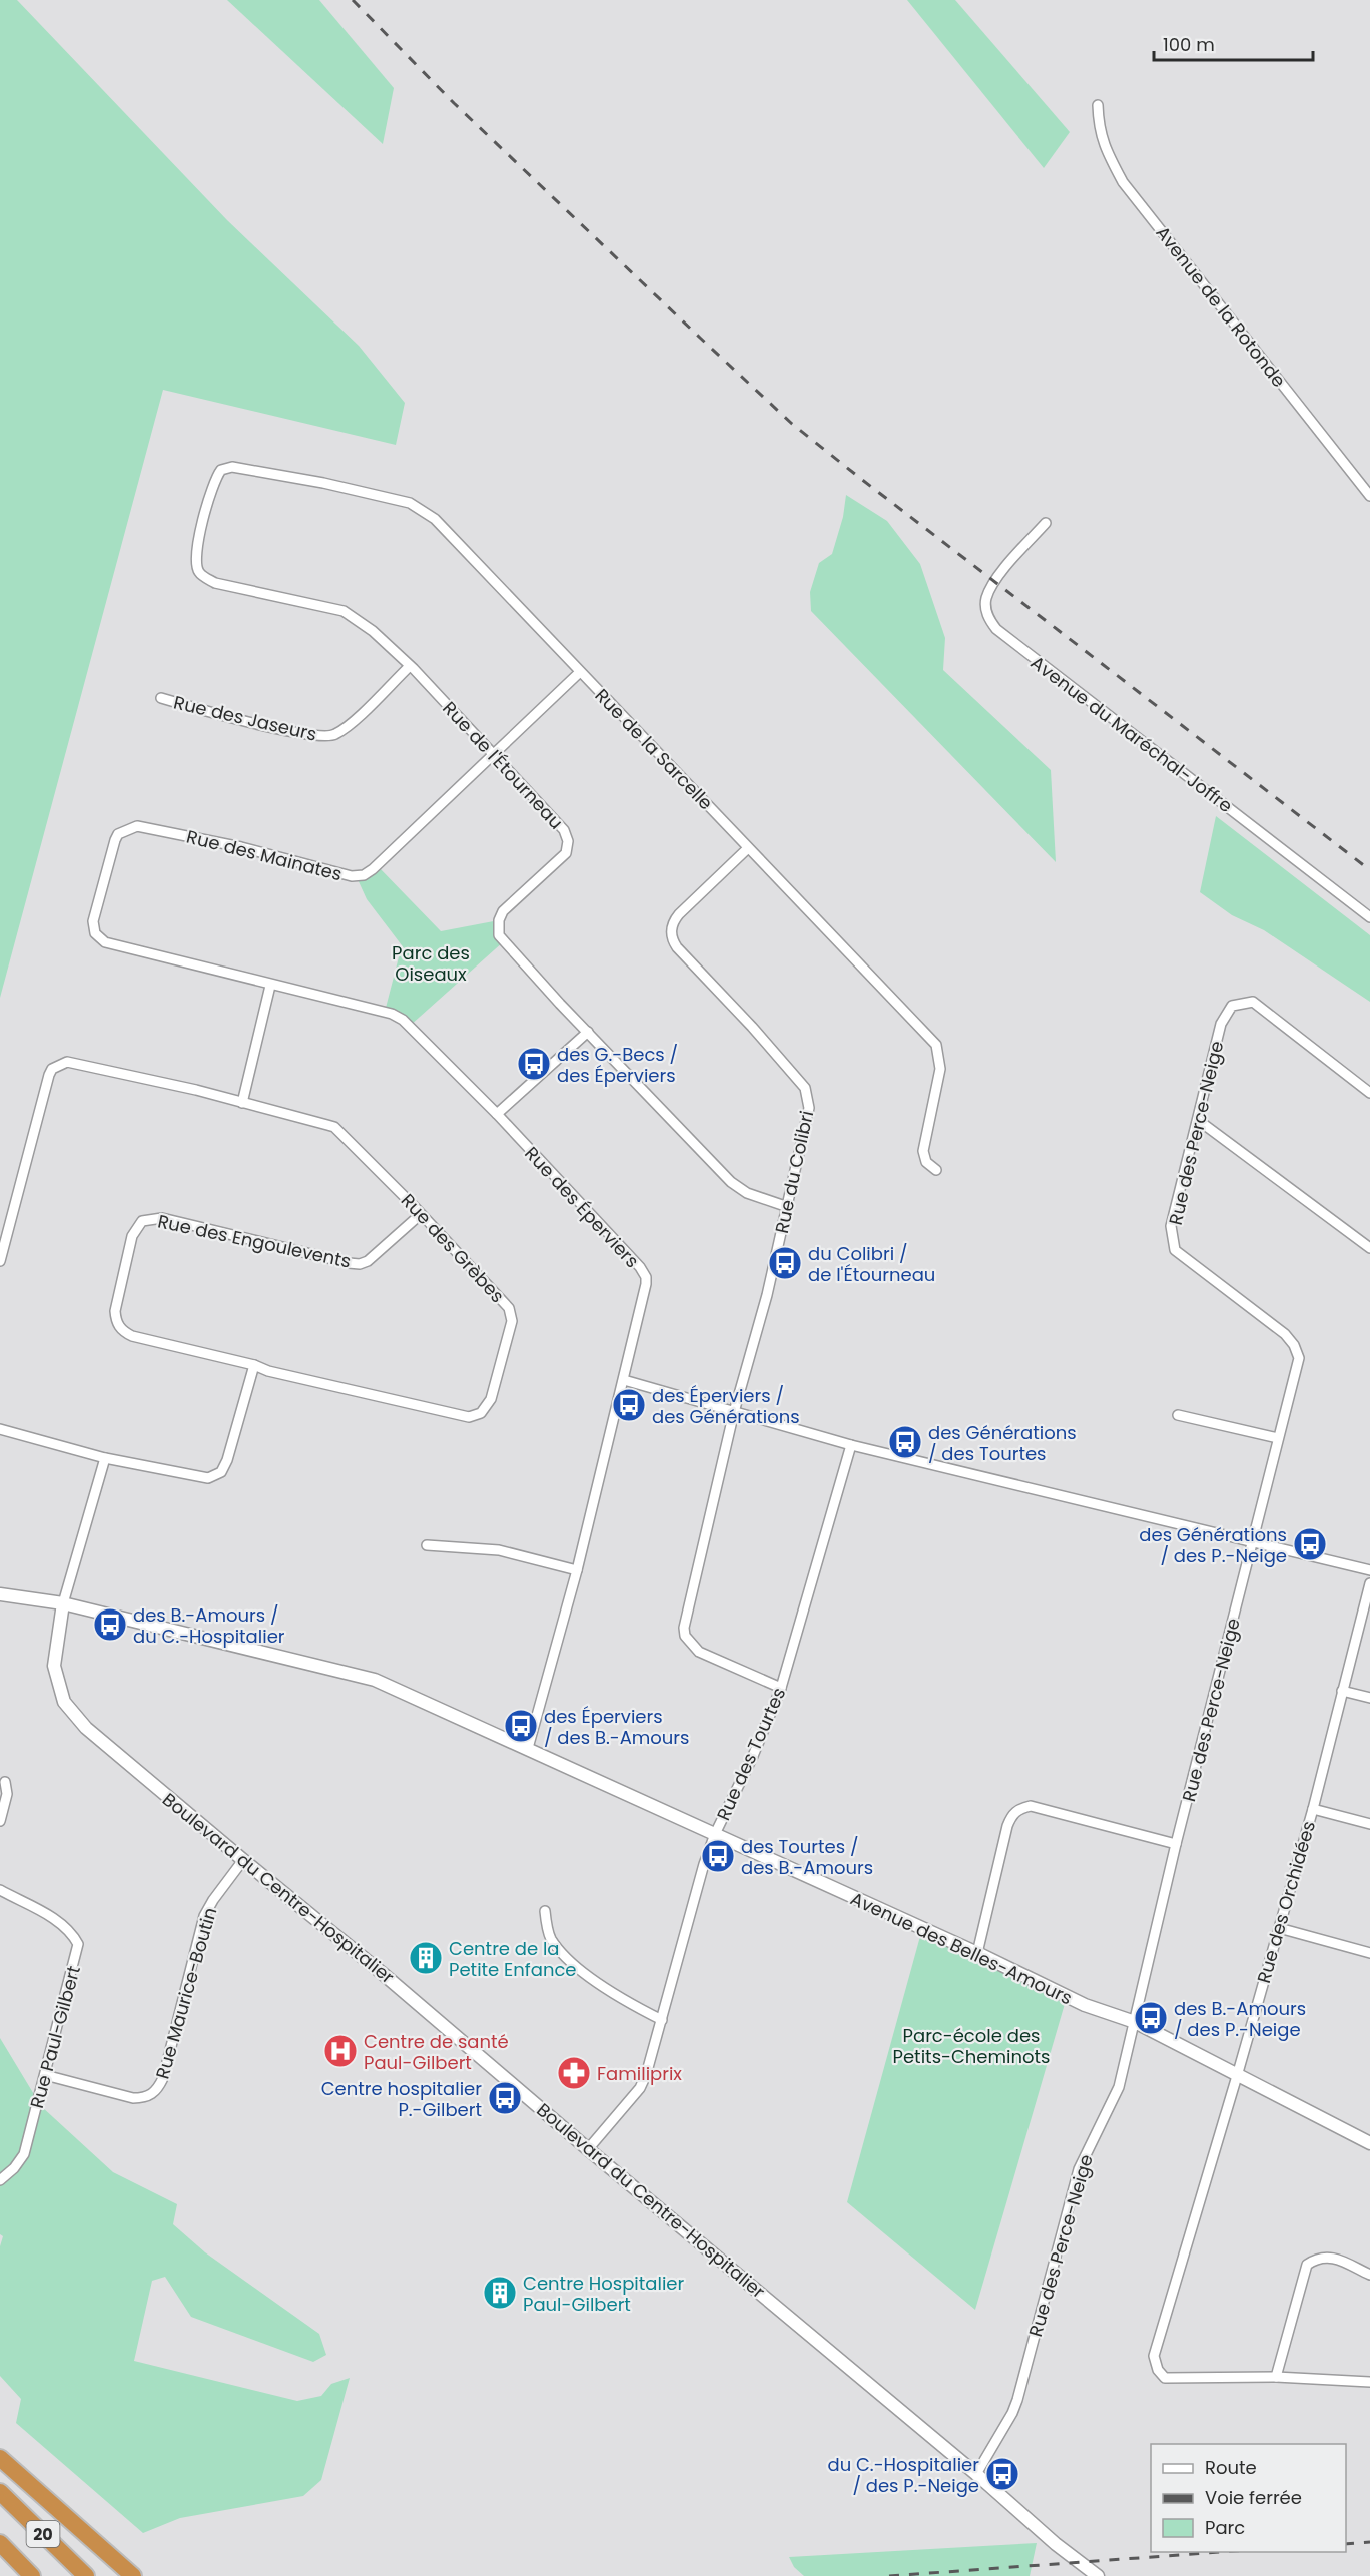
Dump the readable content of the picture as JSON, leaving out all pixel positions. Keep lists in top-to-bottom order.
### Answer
{
  "streets": {
    "highway": ["20"],
    "street": [
      "Avenue de la Rotonde",
      "Rue des Jaseurs",
      "Avenue du Maréchal-Joffre",
      "Rue de la Sarcelle",
      "Rue de l'Étourneau",
      "Rue des Mainates",
      "Rue des Perce-Neige",
      "Rue du Colibri",
      "Rue des Éperviers",
      "Rue des Engoulevents",
      "Rue des Grèbes",
      "Rue des Tourtes",
      "Boulevard du Centre-Hospitalier",
      "Rue des Orchidées",
      "Avenue des Belles-Amours",
      "Rue Maurice-Boutin",
      "Rue Paul-Gilbert"
    ]
  },
  "crossings": [
    ["Rue des Jaseurs", "Rue de l'Étourneau"],
    ["Rue de la Sarcelle", "Rue de l'Étourneau"],
    ["Rue de la Sarcelle", "Rue des Mainates"],
    ["Rue de la Sarcelle", "Rue du Colibri"],
    ["Rue de l'Étourneau", "Rue des Mainates"],
    ["Rue de l'Étourneau", "Rue du Colibri"],
    ["Rue des Mainates", "Rue des Éperviers"],
    ["Rue des Perce-Neige", "Boulevard du Centre-Hospitalier"],
    ["Rue des Perce-Neige", "Avenue des Belles-Amours"],
    ["Rue du Colibri", "Rue des Tourtes"],
    ["Rue des Éperviers", "Avenue des Belles-Amours"],
    ["Rue des Engoulevents", "Rue des Grèbes"],
    ["Rue des Tourtes", "Boulevard du Centre-Hospitalier"],
    ["Rue des Tourtes", "Avenue des Belles-Amours"],
    ["Boulevard du Centre-Hospitalier", "Avenue des Belles-Amours"],
    ["Boulevard du Centre-Hospitalier", "Rue Maurice-Boutin"],
    ["Rue des Orchidées", "Avenue des Belles-Amours"],
    ["Rue Maurice-Boutin", "Rue Paul-Gilbert"]
  ],
  "parks": ["Parc des Oiseaux", "Parc-école des Petits-Cheminots"],
  "places": {
    "bus stop": [
      "des G.-Becs / des Éperviers",
      "du Colibri / de l'Étourneau",
      "des Éperviers / des Générations",
      "des Générations / des Tourtes",
      "des Générations / des P.-Neige",
      "des B.-Amours / du C.-Hospitalier",
      "des Éperviers / des B.-Amours",
      "des Tourtes / des B.-Amours",
      "des B.-Amours / des P.-Neige",
      "Centre hospitalier P.-Gilbert",
      "du C.-Hospitalier / des P.-Neige"
    ],
    "building": ["Centre de la Petite Enfance", "Centre Hospitalier Paul-Gilbert"],
    "hospital": ["Centre de santé Paul-Gilbert"],
    "pharmacy": ["Familiprix"]
  },
  "legend": ["Route", "Voie ferrée", "Parc"],
  "scale_bar": "100 m"
}
